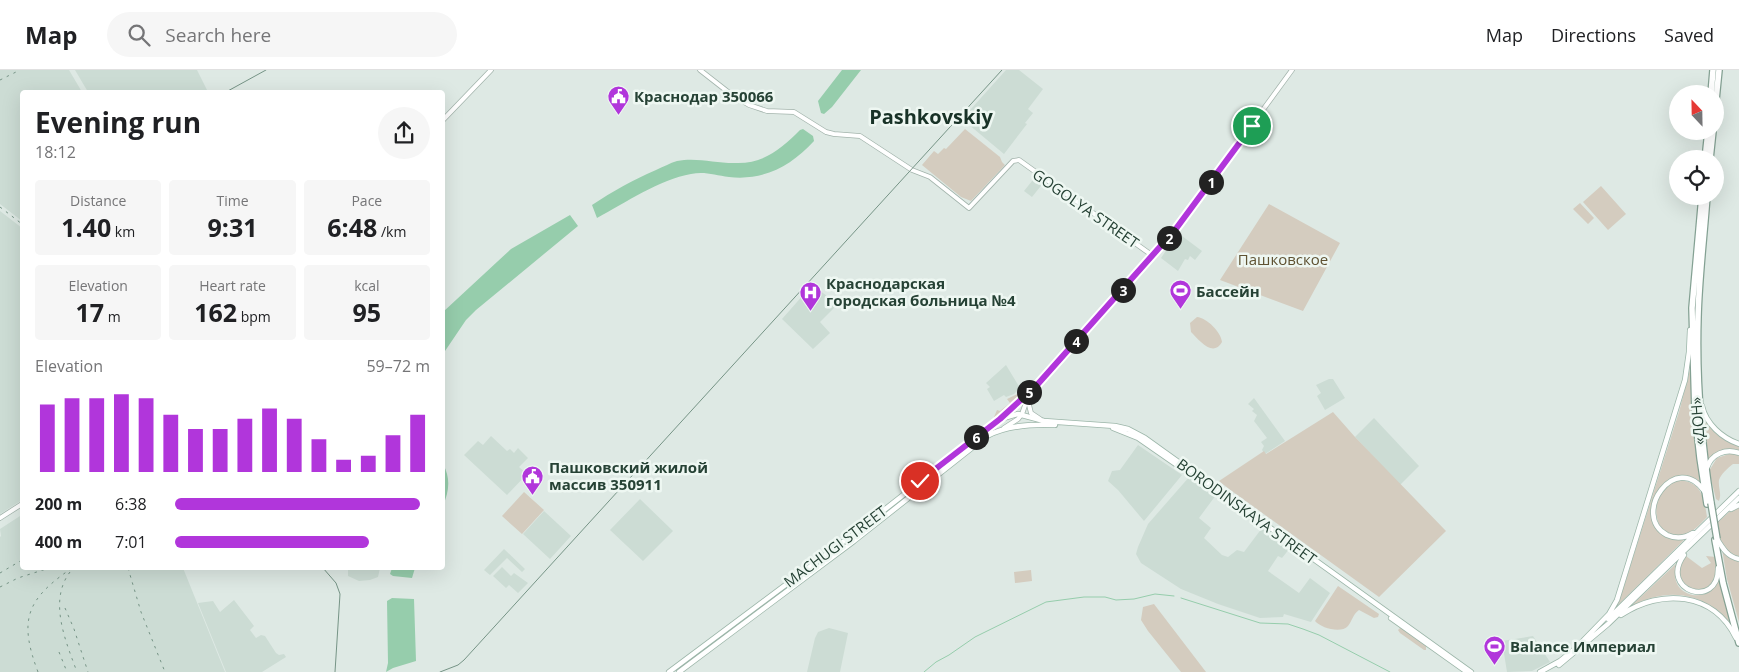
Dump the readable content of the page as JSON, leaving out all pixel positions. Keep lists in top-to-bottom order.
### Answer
{
  "streets": {
    "highway": ["«ДОН»"],
    "main road": ["GOGOLYA STREET", "BORODINSKAYA STREET", "MACHUGI STREET"]
  },
  "crossings": [
    ["BORODINSKAYA STREET", "MACHUGI STREET"]
  ],
  "districts": ["Pashkovskiy"],
  "parks": ["Пашковское"],
  "places": {
    "public building": ["Краснодар 350066", "Пашковский жилой массив 350911"],
    "sports": ["Бассейн", "Balance Империал"],
    "hospital": ["Краснодарская городская больница №4"]
  },
  "north": "top",
  "page": {
    "header": "Map",
    "search": "Search here",
    "nav": ["Map", "Directions", "Saved"],
    "heading": ["Evening run", "18:12"],
    "pins": [
      "1",
      "2",
      "3",
      "4",
      "5",
      "6"
    ],
    "stats": [
      ["Distance", "1.40 km"],
      ["Time", "9:31"],
      ["Pace", "6:48 /km"],
      ["Elevation", "17 m"],
      ["Heart rate", "162 bpm"],
      ["kcal", "95"]
    ],
    "chart": ["Elevation", "59–72 m"],
    "list": [
      {
        "name": "200 m",
        "note": "6:38"
      },
      {
        "name": "400 m",
        "note": "7:01"
      }
    ]
  }
}
